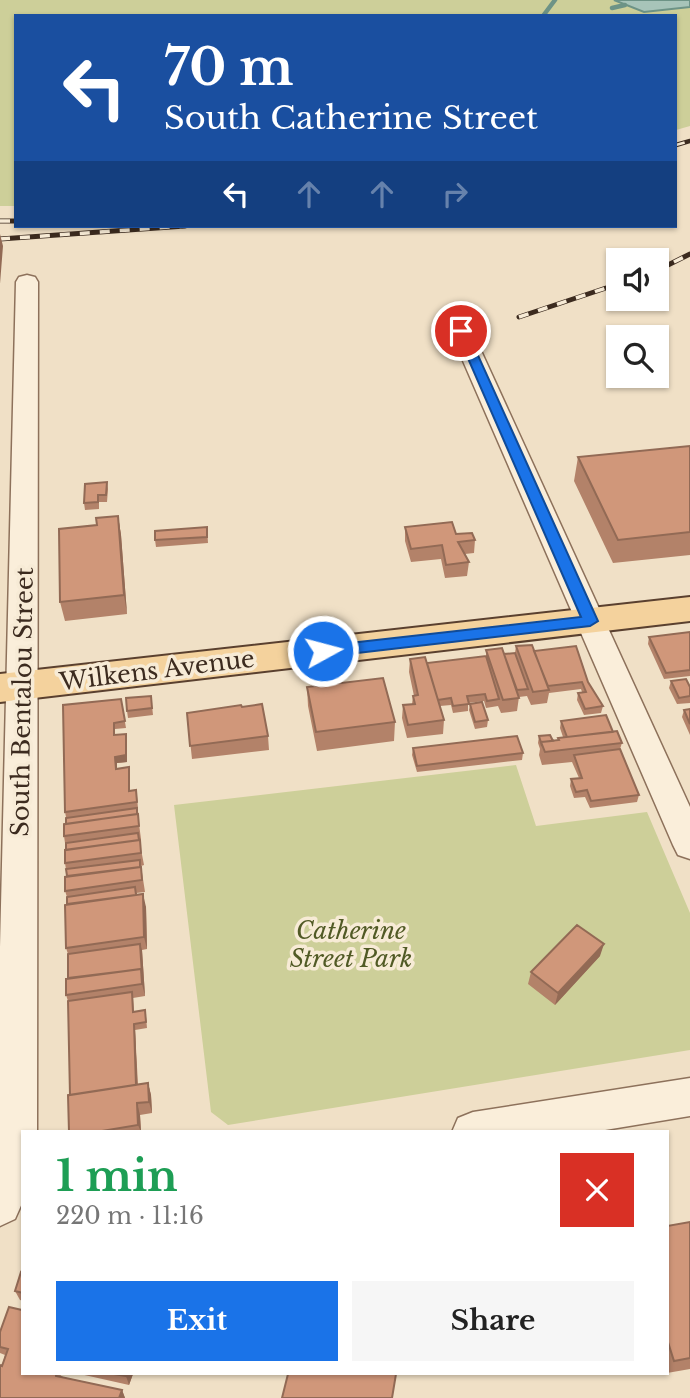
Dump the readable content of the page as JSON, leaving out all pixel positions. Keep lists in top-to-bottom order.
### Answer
{
  "streets": {
    "main road": ["Wilkens Avenue"],
    "street": ["South Bentalou Street"]
  },
  "crossings": [
    ["Wilkens Avenue", "South Bentalou Street"]
  ],
  "parks": ["Catherine Street Park"],
  "page": {
    "turn": ["70 m", "South Catherine Street"],
    "heading": ["1 min", "220 m · 11:16"],
    "buttons": ["Exit", "Share"]
  }
}
